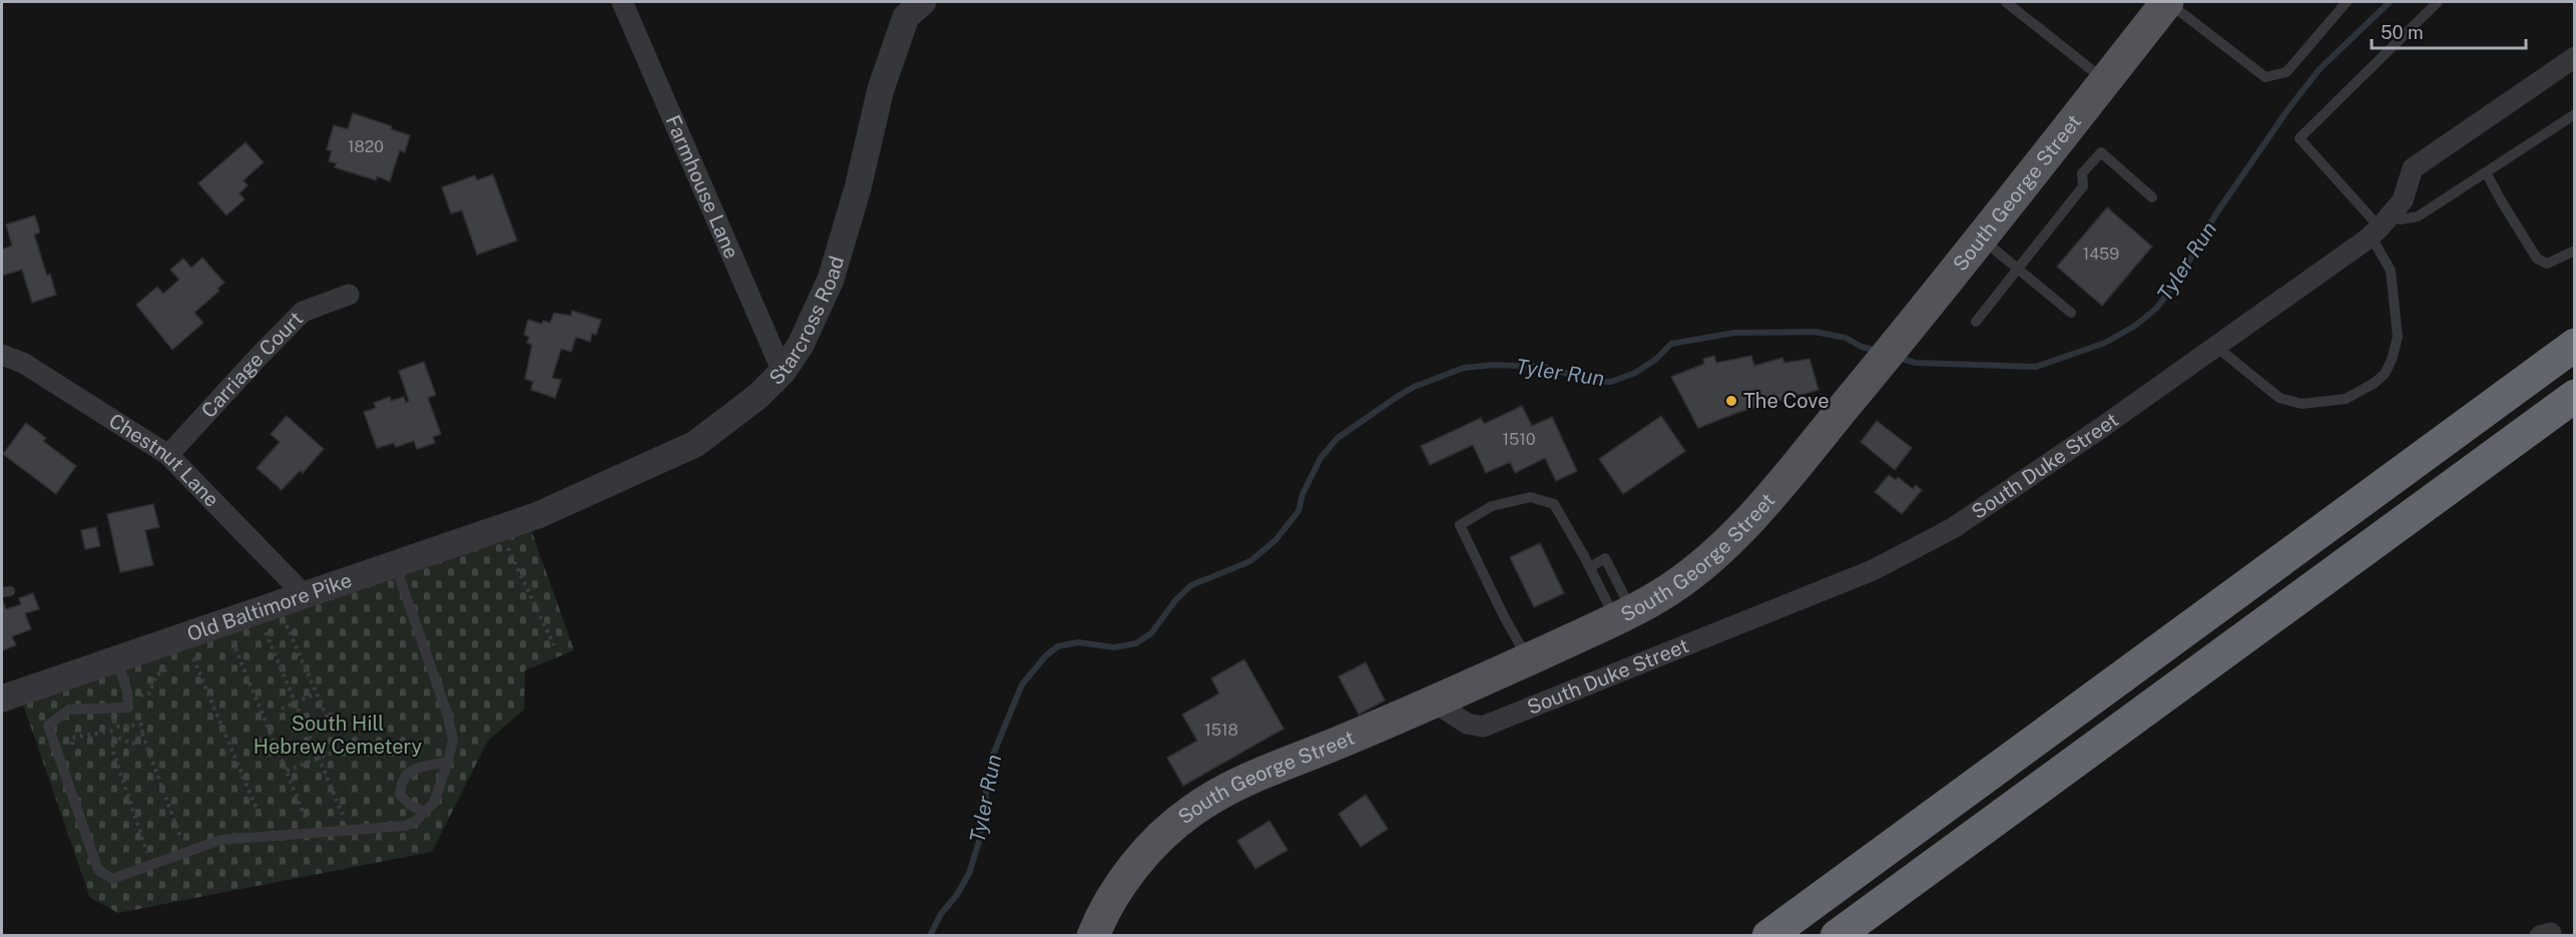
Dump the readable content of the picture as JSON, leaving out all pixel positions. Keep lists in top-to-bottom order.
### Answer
{
  "streets": {
    "main road": ["South George Street"],
    "street": [
      "Farmhouse Lane",
      "Starcross Road",
      "Carriage Court",
      "Chestnut Lane",
      "South Duke Street",
      "Old Baltimore Pike"
    ]
  },
  "crossings": [
    ["Farmhouse Lane", "Starcross Road"],
    ["South George Street", "South Duke Street"],
    ["Starcross Road", "Old Baltimore Pike"],
    ["Carriage Court", "Chestnut Lane"],
    ["Chestnut Lane", "Old Baltimore Pike"]
  ],
  "water": ["Tyler Run"],
  "parks": ["South Hill Hebrew Cemetery"],
  "places": ["The Cove"],
  "house_numbers": [
    "1820",
    "1459",
    "1510",
    "1518"
  ],
  "scale_bar": "50 m"
}
